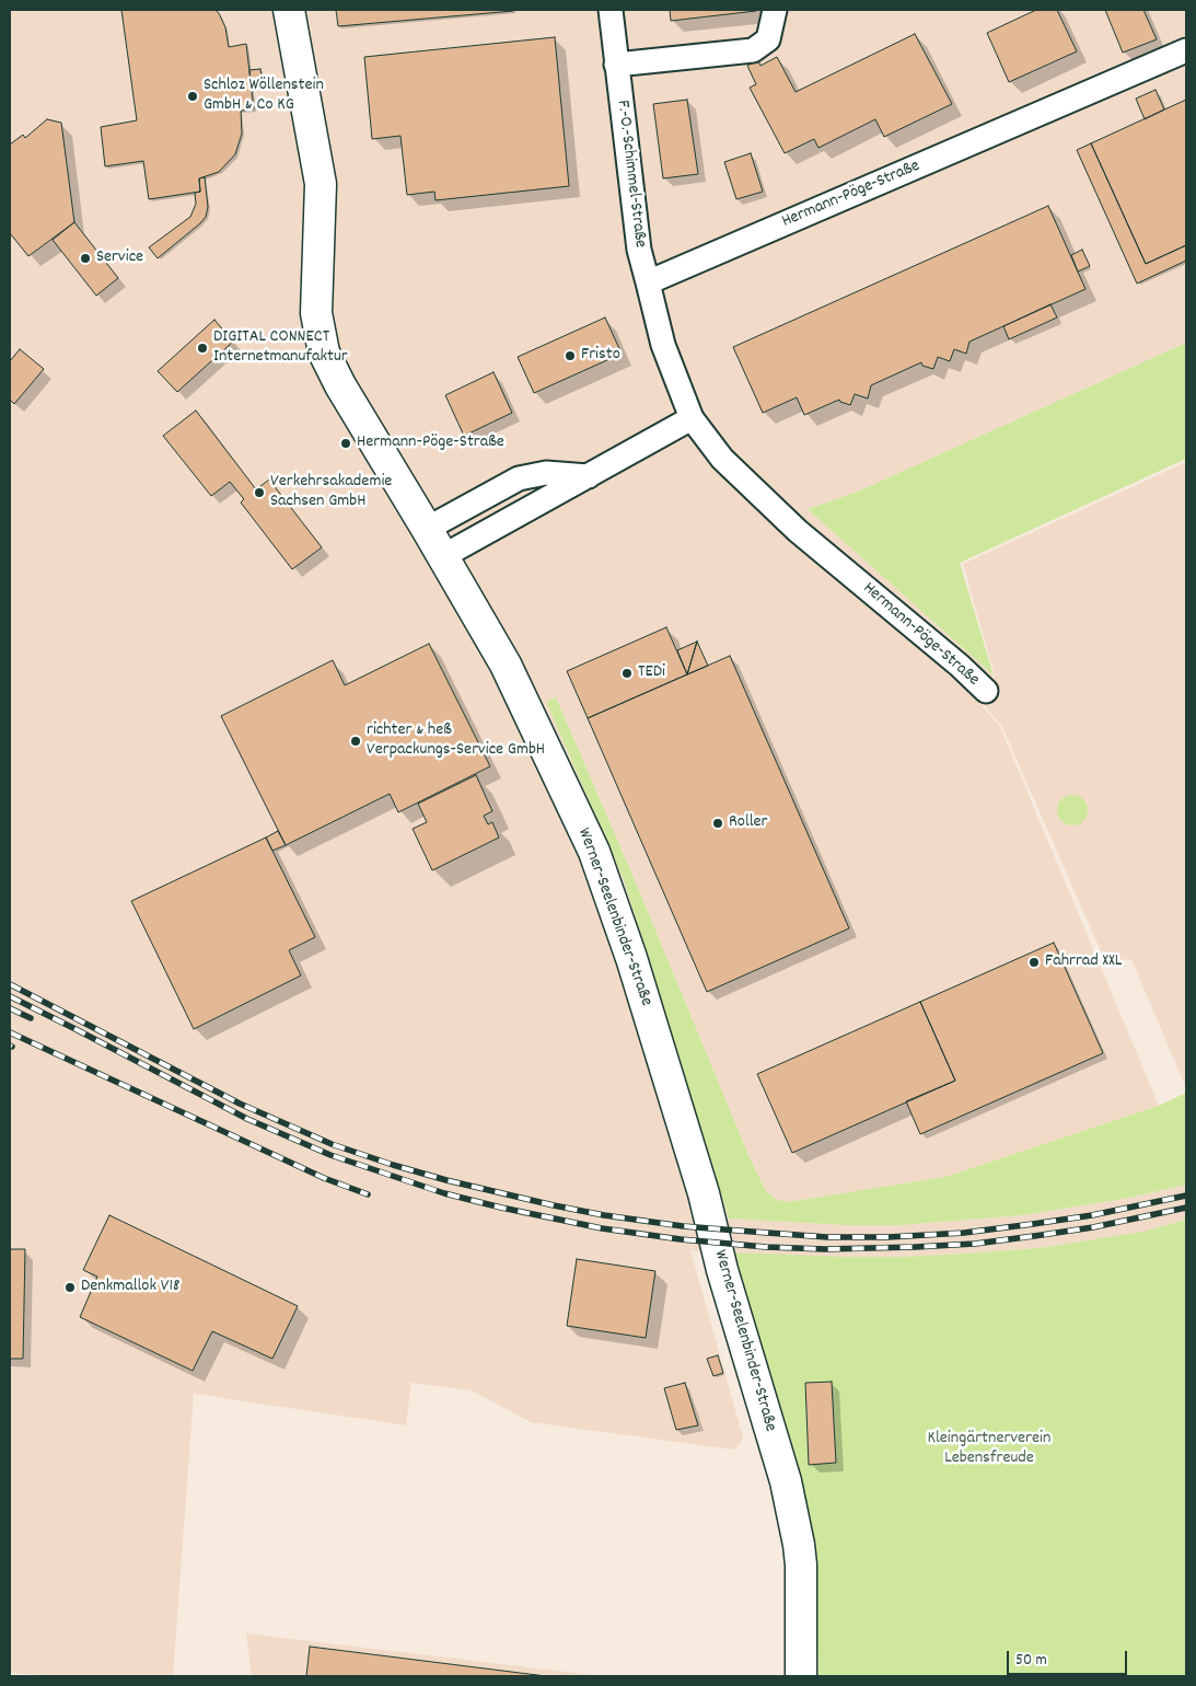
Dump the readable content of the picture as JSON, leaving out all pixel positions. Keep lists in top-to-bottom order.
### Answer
{
  "streets": {
    "main road": ["Werner-Seelenbinder-Straße"],
    "street": ["F.-O.-Schimmel-Straße", "Hermann-Pöge-Straße"]
  },
  "crossings": [
    ["F.-O.-Schimmel-Straße", "Hermann-Pöge-Straße"]
  ],
  "parks": ["Kleingärtnerverein Lebensfreude"],
  "places": [
    "Schloz Wöllenstein GmbH & Co KG",
    "Service",
    "DIGITAL CONNECT Internetmanufaktur",
    "Fristo",
    "Hermann-Pöge-Straße",
    "Verkehrsakademie Sachsen GmbH",
    "TEDi",
    "richter & heß Verpackungs-Service GmbH",
    "Roller",
    "Fahrrad XXL",
    "Denkmallok V18"
  ],
  "scale_bar": "50 m"
}
